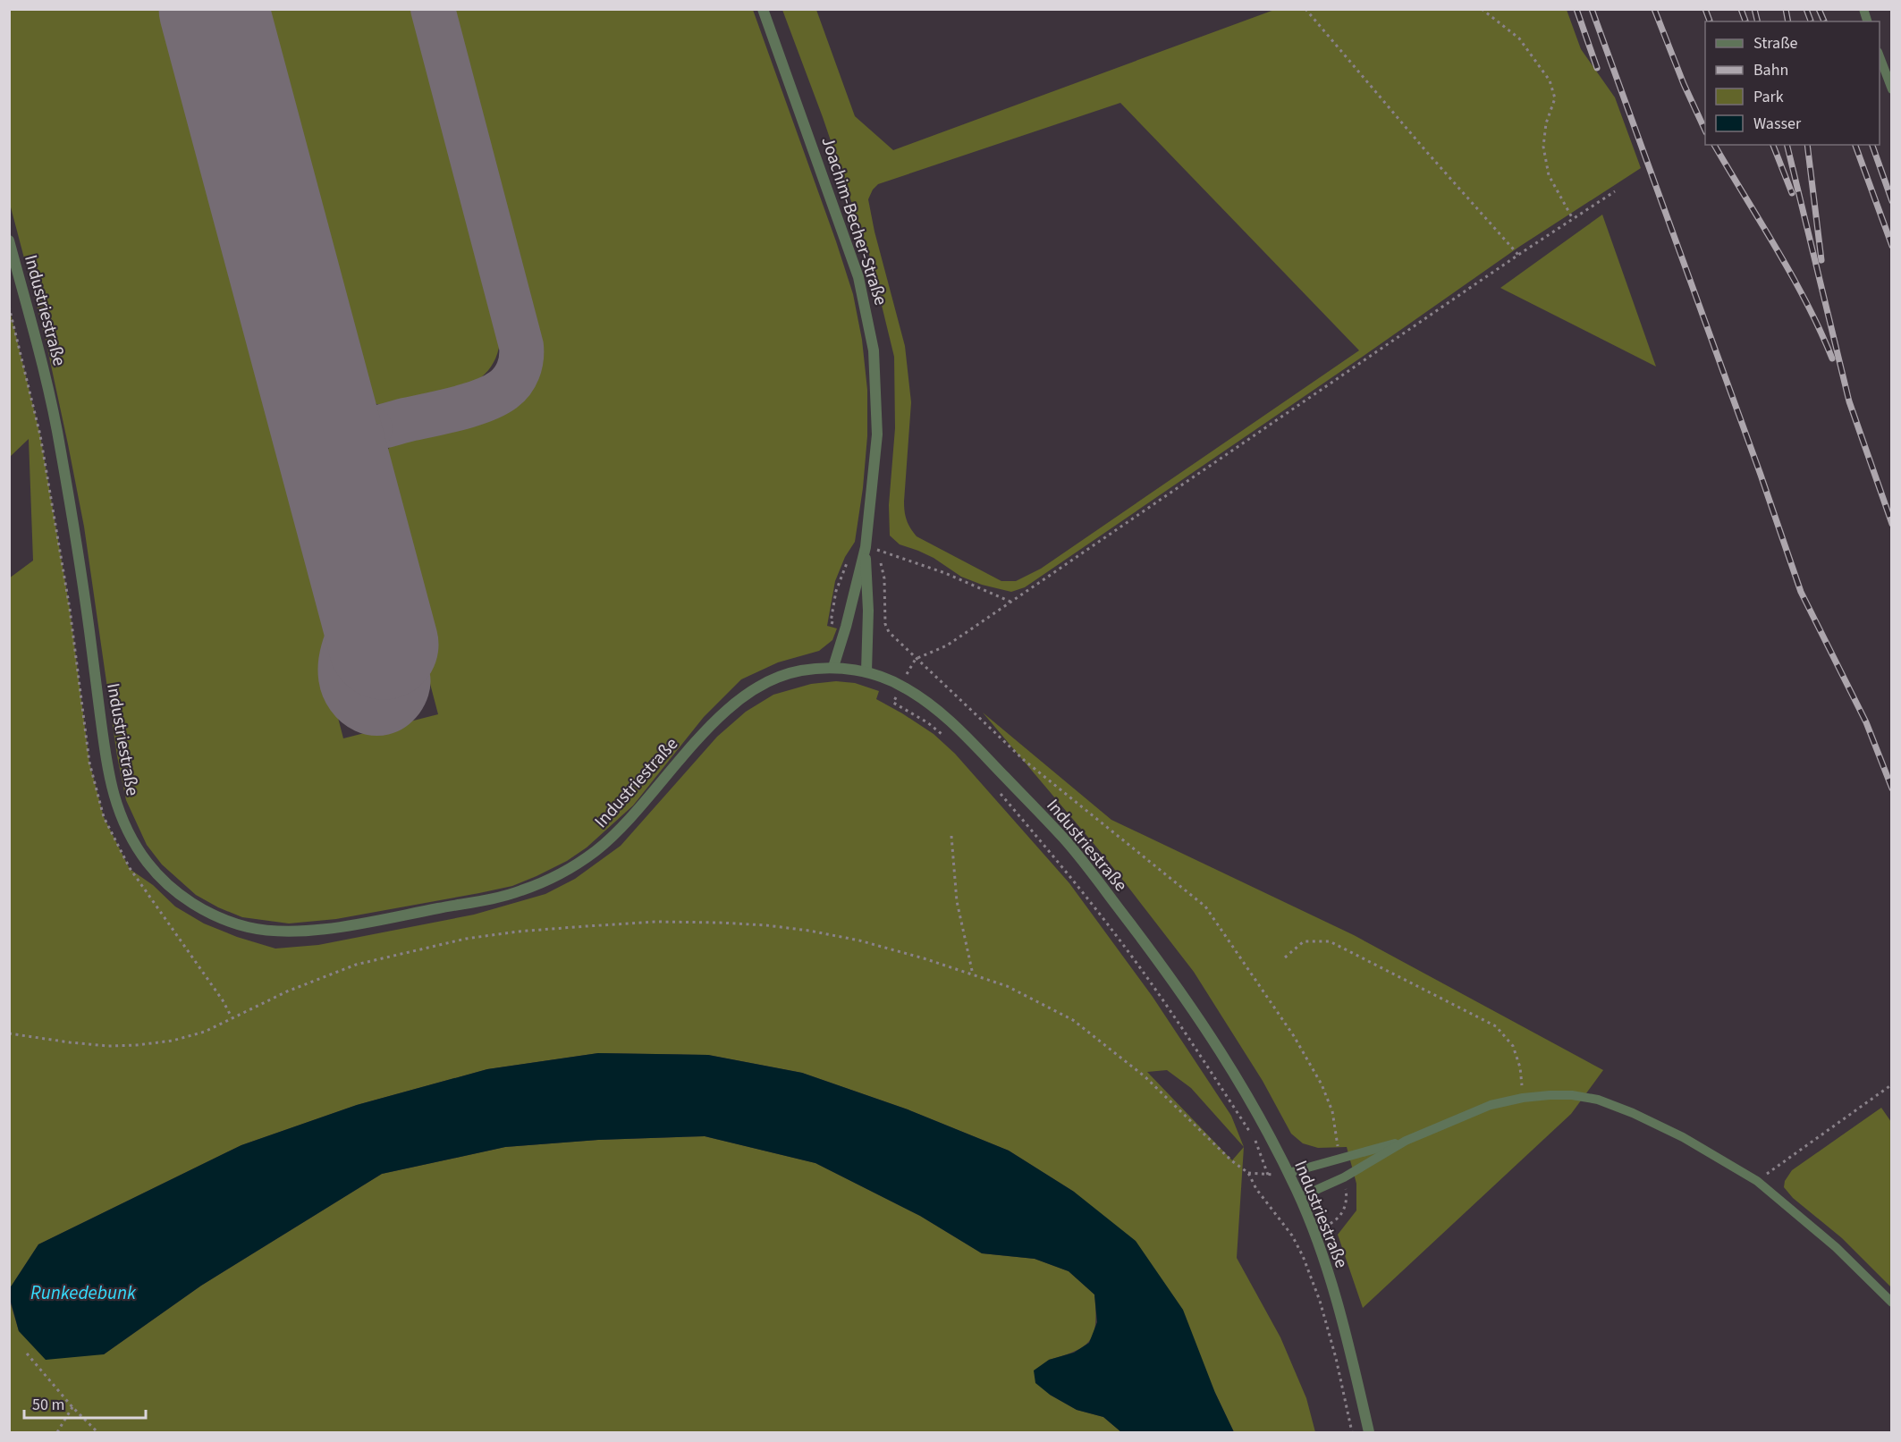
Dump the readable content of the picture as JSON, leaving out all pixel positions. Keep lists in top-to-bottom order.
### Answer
{
  "streets": {
    "street": ["Joachim-Becher-Straße", "Industriestraße"]
  },
  "crossings": [
    ["Joachim-Becher-Straße", "Industriestraße"]
  ],
  "water": ["Runkedebunk"],
  "legend": [
    "Straße",
    "Bahn",
    "Park",
    "Wasser"
  ],
  "scale_bar": "50 m"
}
